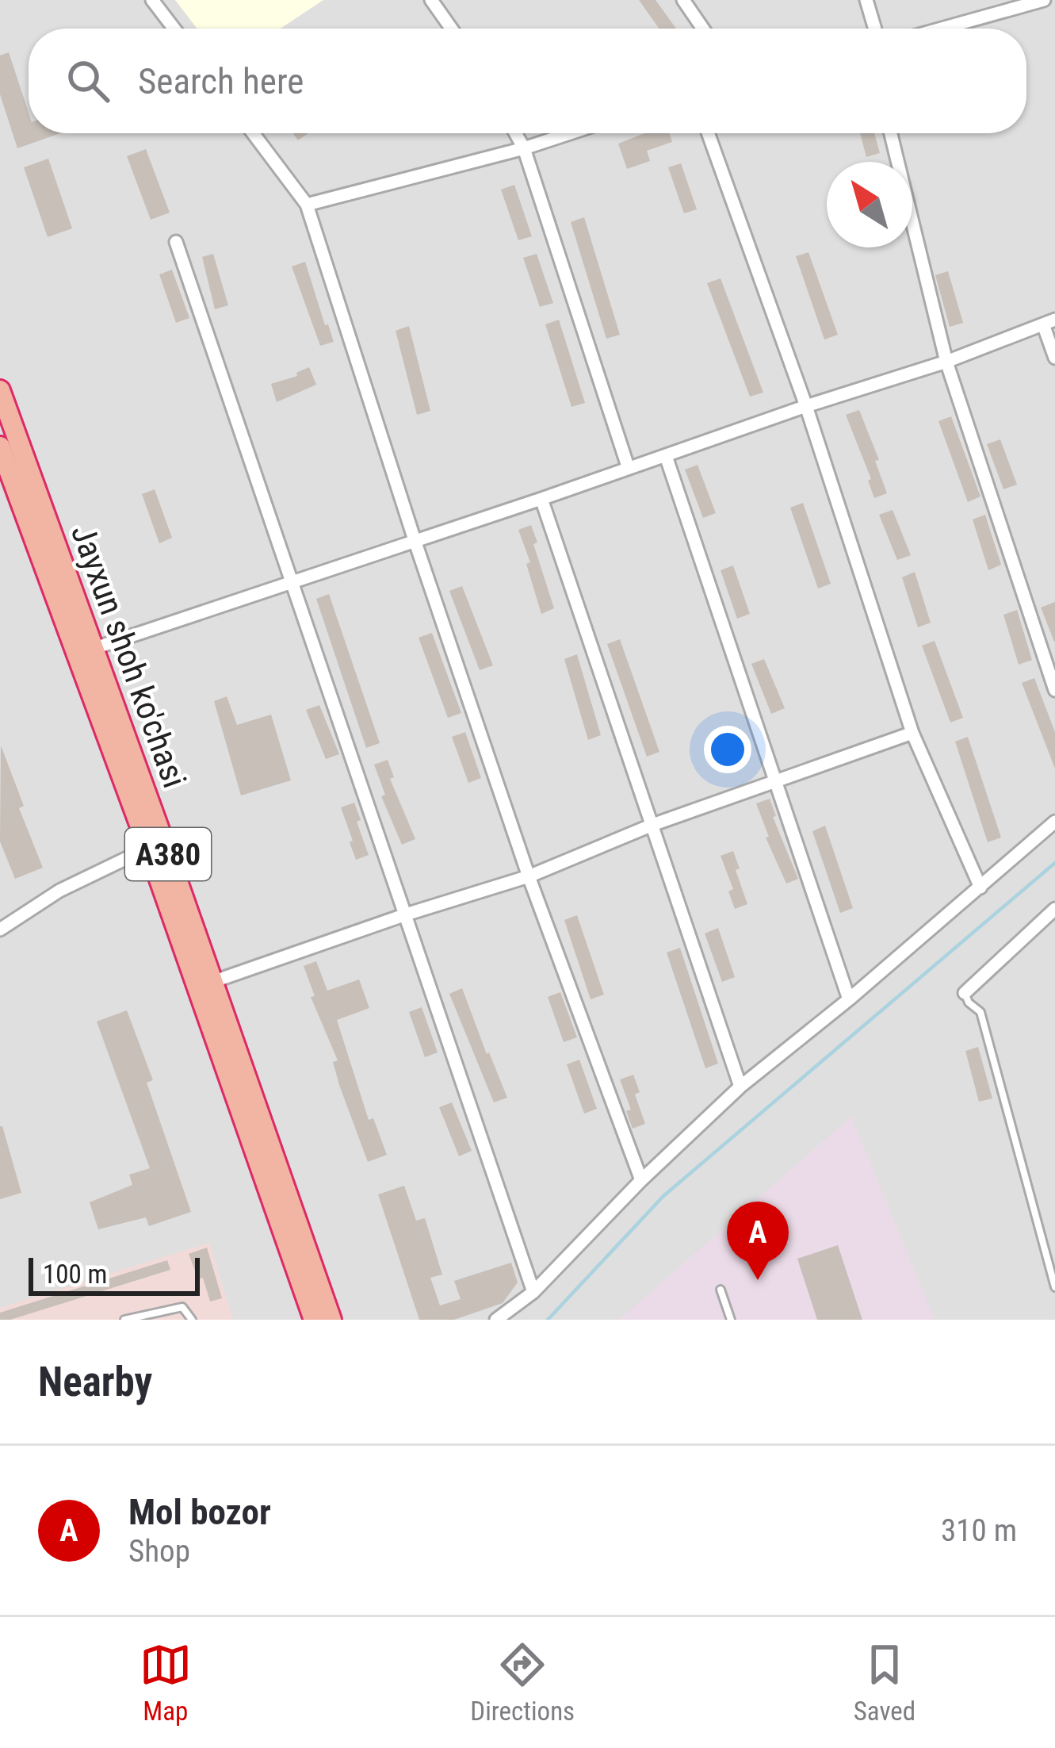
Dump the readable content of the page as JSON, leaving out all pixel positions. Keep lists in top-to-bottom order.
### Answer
{
  "streets": {
    "highway": ["Jayxun shoh ko'chasi", "A380"]
  },
  "scale_bar": "100 m",
  "north": "top left",
  "page": {
    "search": "Search here",
    "pins": "A",
    "scale": "100 m",
    "heading": "Nearby",
    "list": [
      {
        "mark": "A",
        "name": "Mol bozor",
        "note": "Shop",
        "value": "310 m"
      }
    ],
    "nav": ["Map", "Directions", "Saved"]
  }
}
